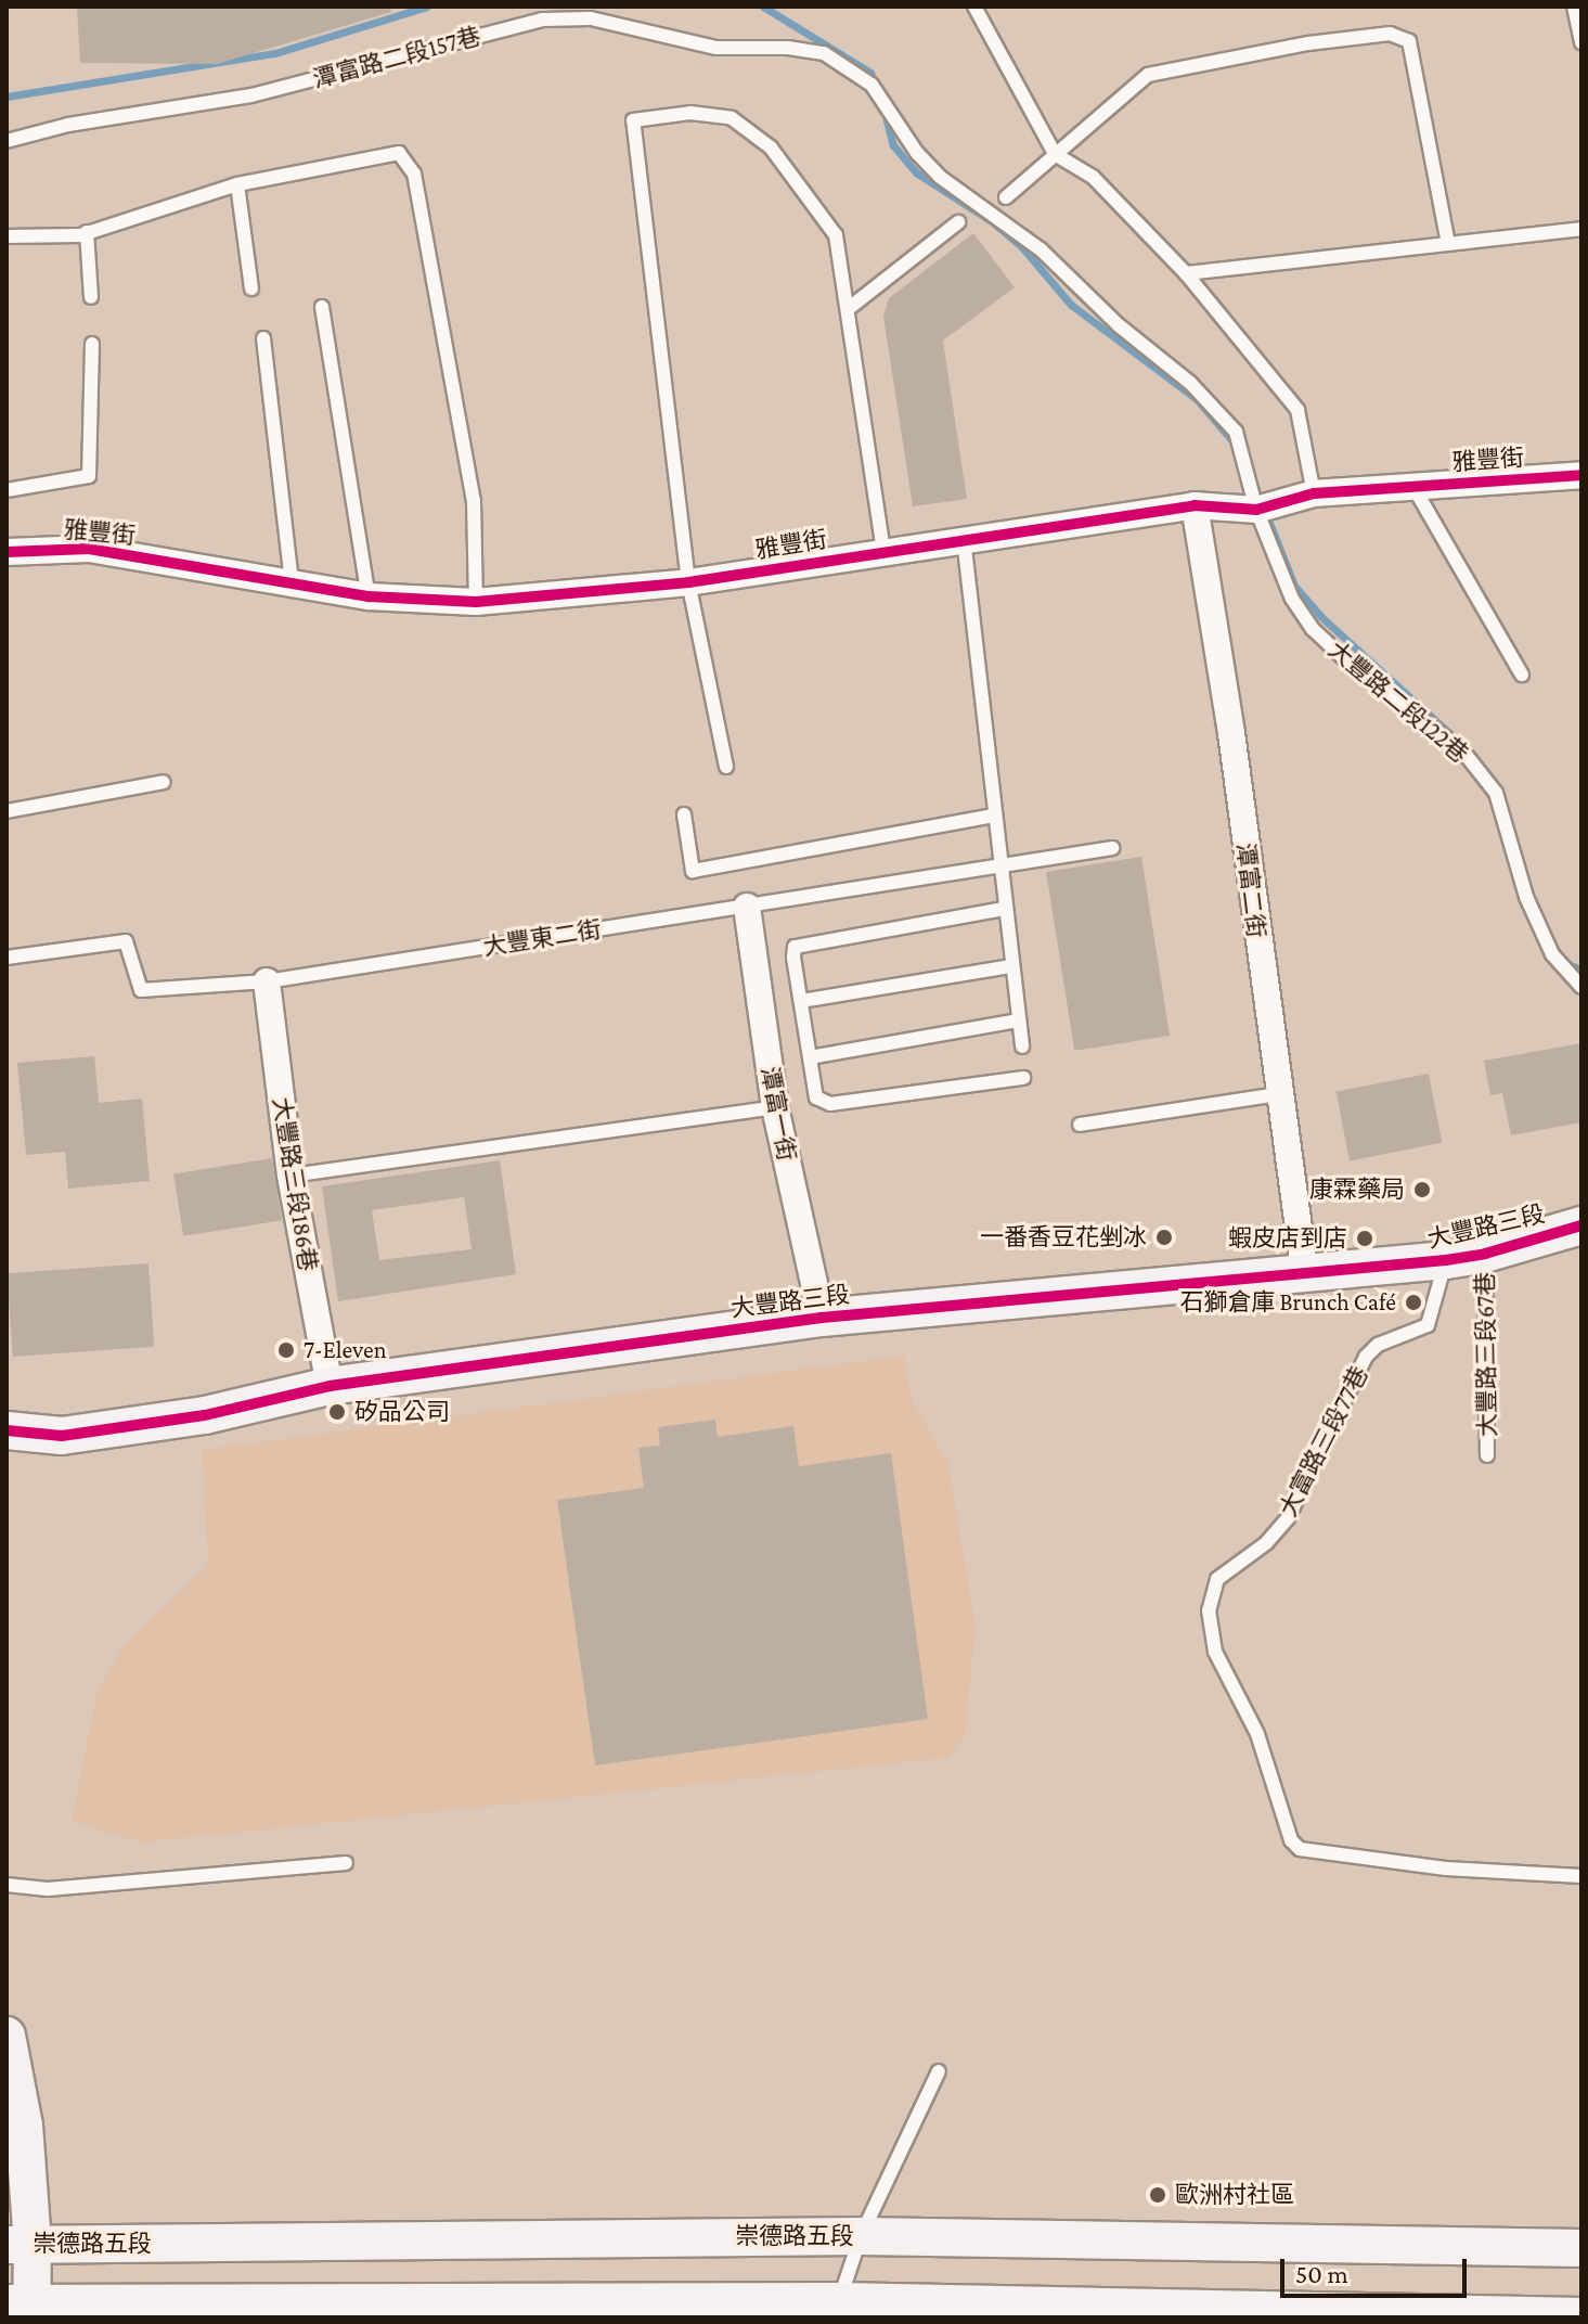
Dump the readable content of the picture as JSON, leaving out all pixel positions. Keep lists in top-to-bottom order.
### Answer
{
  "streets": {
    "street": [
      "雅豐街",
      "潭富二街",
      "潭富一街",
      "大豐路三段186巷",
      "大豐路三段",
      "崇德路五段"
    ],
    "lane": [
      "潭富路二段157巷",
      "大豐路二段122巷",
      "大豐東二街",
      "大豐路三段67巷",
      "大富路三段77巷"
    ]
  },
  "crossings": [
    ["潭富路二段157巷", "雅豐街"],
    ["潭富路二段157巷", "大豐路二段122巷"],
    ["雅豐街", "大豐路二段122巷"],
    ["雅豐街", "潭富二街"],
    ["潭富二街", "大豐路三段"],
    ["大豐東二街", "潭富一街"],
    ["大豐東二街", "大豐路三段186巷"],
    ["潭富一街", "大豐路三段"],
    ["大豐路三段186巷", "大豐路三段"],
    ["大豐路三段", "大豐路三段67巷"],
    ["大豐路三段", "大富路三段77巷"]
  ],
  "places": [
    "康霖藥局",
    "一番香豆花剉冰",
    "蝦皮店到店",
    "石獅倉庫 Brunch Café",
    "7-Eleven",
    "矽品公司",
    "歐洲村社區"
  ],
  "scale_bar": "50 m"
}
